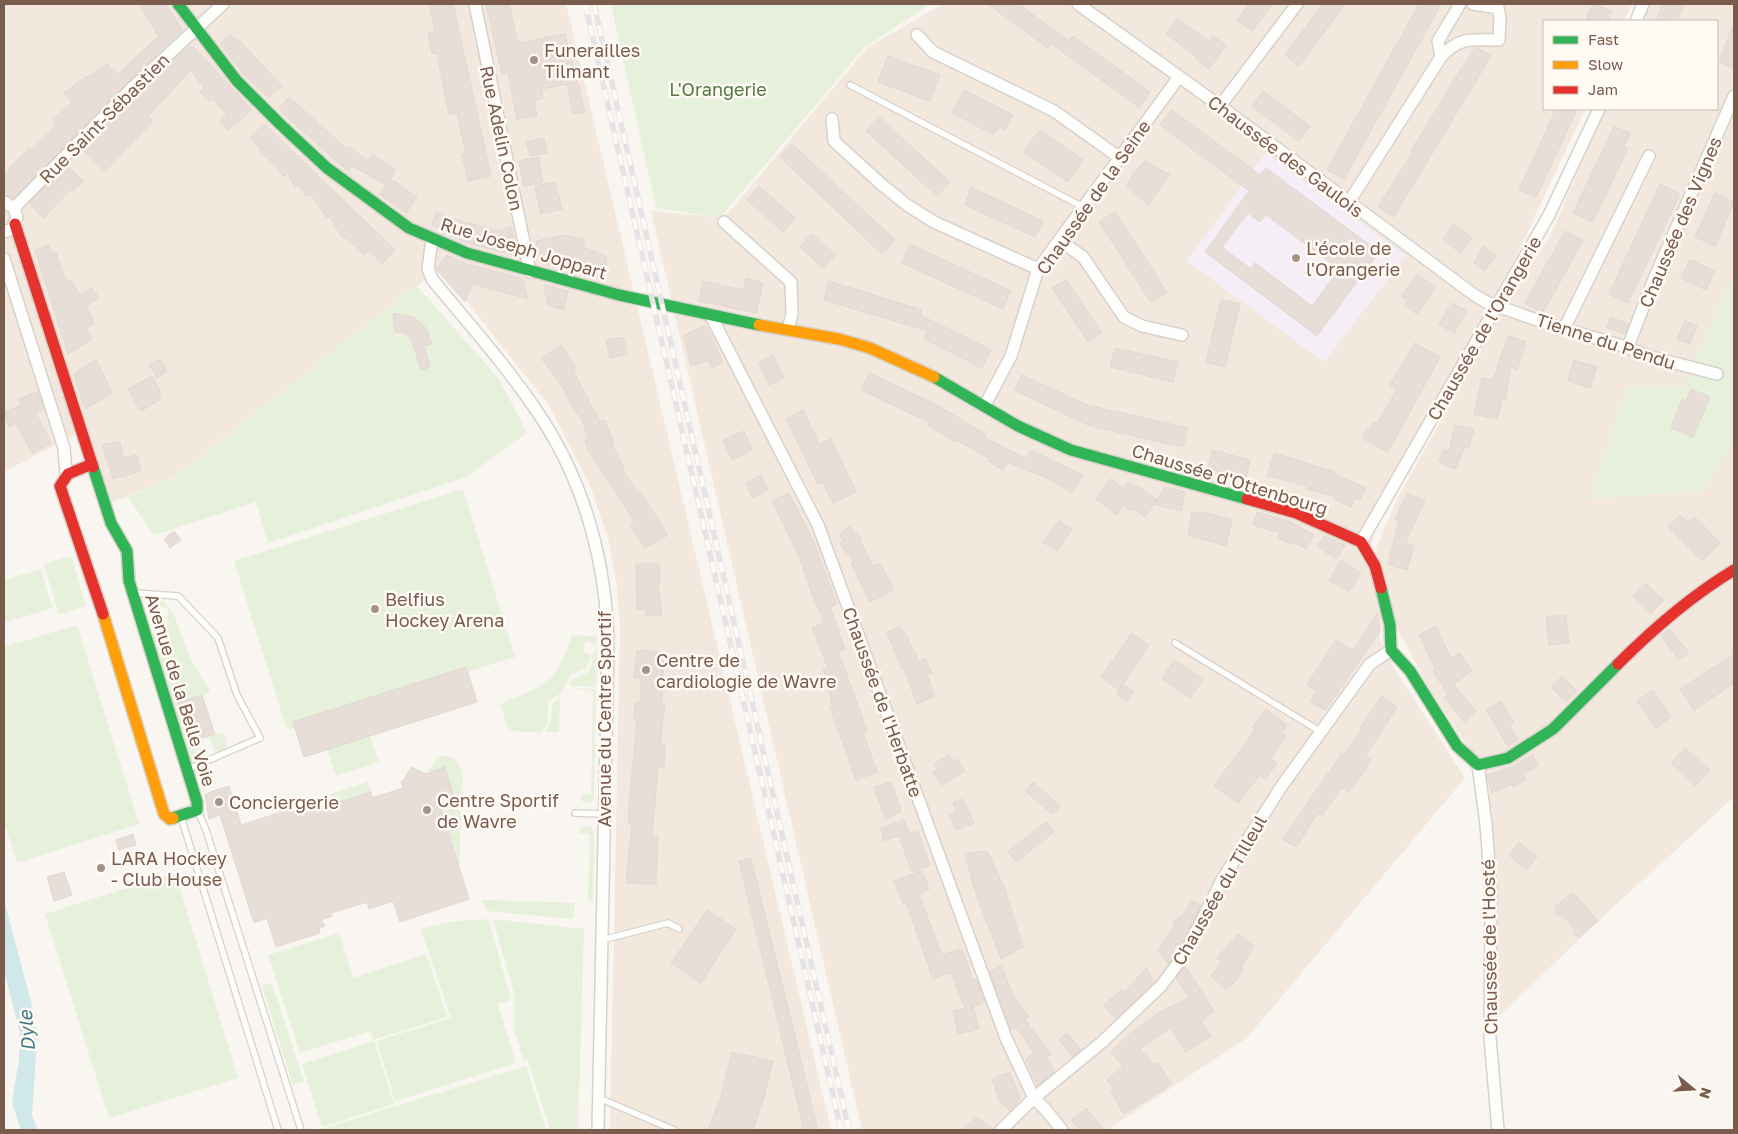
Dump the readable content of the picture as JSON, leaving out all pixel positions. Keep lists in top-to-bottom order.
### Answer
{
  "streets": {
    "street": [
      "Rue Saint-Sébastien",
      "Rue Adelin Colon",
      "Chaussée des Gaulois",
      "Chaussée de la Seine",
      "Chaussée des Vignes",
      "Rue Joseph Joppart",
      "Chaussée de l'Orangerie",
      "Tienne du Pendu",
      "Chaussée d'Ottenbourg",
      "Avenue de la Belle Voie",
      "Chaussée de l'Herbatte",
      "Avenue du Centre Sportif",
      "Chaussée du Tilleul",
      "Chaussée de l'Hosté"
    ]
  },
  "crossings": [
    ["Rue Saint-Sébastien", "Rue Joseph Joppart"],
    ["Rue Adelin Colon", "Rue Joseph Joppart"],
    ["Chaussée des Gaulois", "Chaussée de la Seine"],
    ["Chaussée des Gaulois", "Chaussée de l'Orangerie"],
    ["Chaussée des Gaulois", "Tienne du Pendu"],
    ["Chaussée de la Seine", "Chaussée d'Ottenbourg"],
    ["Chaussée des Vignes", "Tienne du Pendu"],
    ["Rue Joseph Joppart", "Chaussée d'Ottenbourg"],
    ["Rue Joseph Joppart", "Chaussée de l'Herbatte"],
    ["Rue Joseph Joppart", "Avenue du Centre Sportif"],
    ["Chaussée de l'Orangerie", "Tienne du Pendu"],
    ["Chaussée de l'Orangerie", "Chaussée d'Ottenbourg"],
    ["Chaussée d'Ottenbourg", "Chaussée de l'Herbatte"],
    ["Chaussée de l'Herbatte", "Chaussée du Tilleul"]
  ],
  "water": ["Dyle"],
  "parks": ["L'Orangerie"],
  "places": [
    "Funerailles Tilmant",
    "L'école de l'Orangerie",
    "Belfius Hockey Arena",
    "Centre de cardiologie de Wavre",
    "Conciergerie",
    "Centre Sportif de Wavre",
    "LARA Hockey - Club House"
  ],
  "legend": ["Fast", "Slow", "Jam"],
  "north": "right"
}
